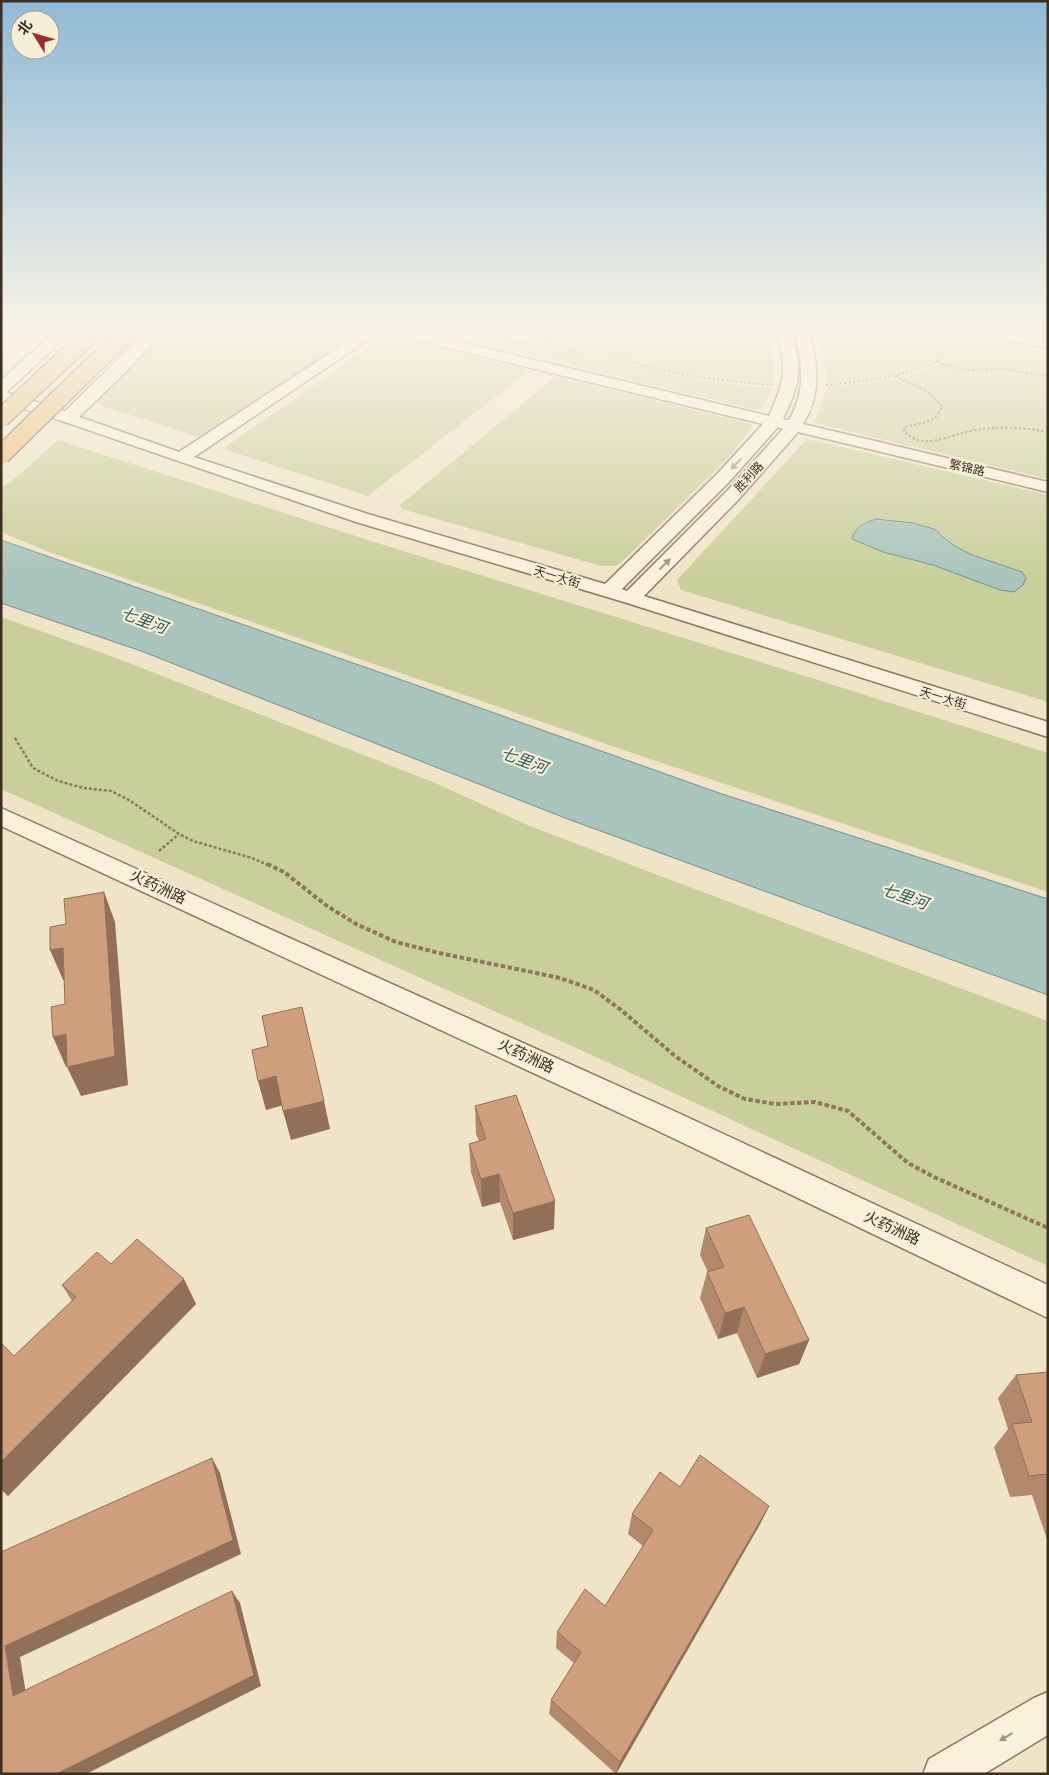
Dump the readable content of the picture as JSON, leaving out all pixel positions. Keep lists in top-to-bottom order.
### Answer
{
  "streets": {
    "street": [
      "繁锦路",
      "胜利路",
      "天一大街",
      "火药洲路"
    ]
  },
  "crossings": [
    ["繁锦路", "胜利路"],
    ["胜利路", "天一大街"]
  ],
  "water": ["七里河"],
  "north": "top left"
}
